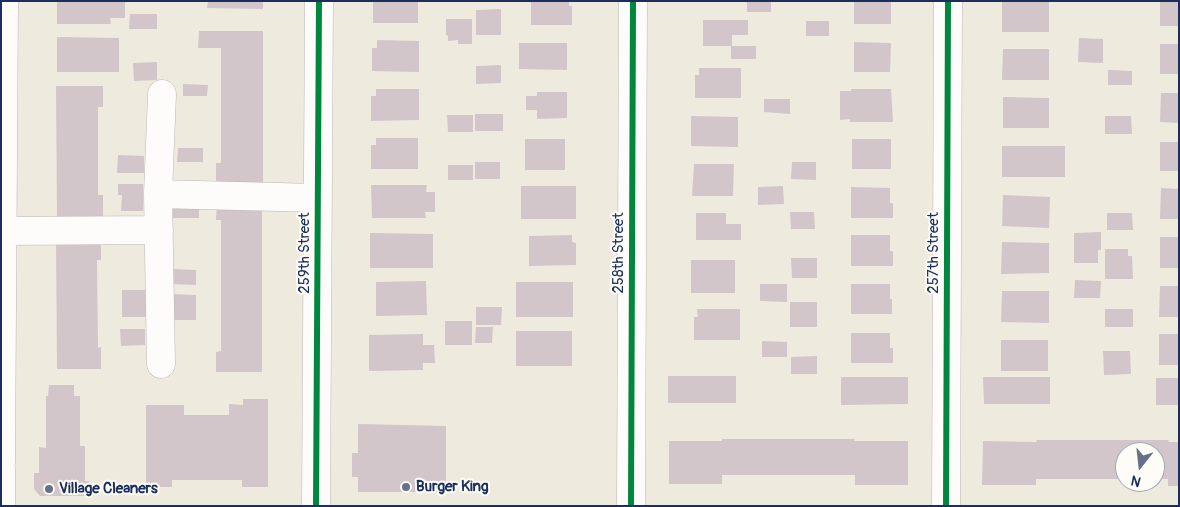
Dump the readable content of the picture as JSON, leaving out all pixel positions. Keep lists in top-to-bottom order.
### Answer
{
  "streets": {
    "street": ["259th Street", "258th Street", "257th Street"]
  },
  "places": ["Burger King", "Village Cleaners"],
  "north": "bottom"
}
